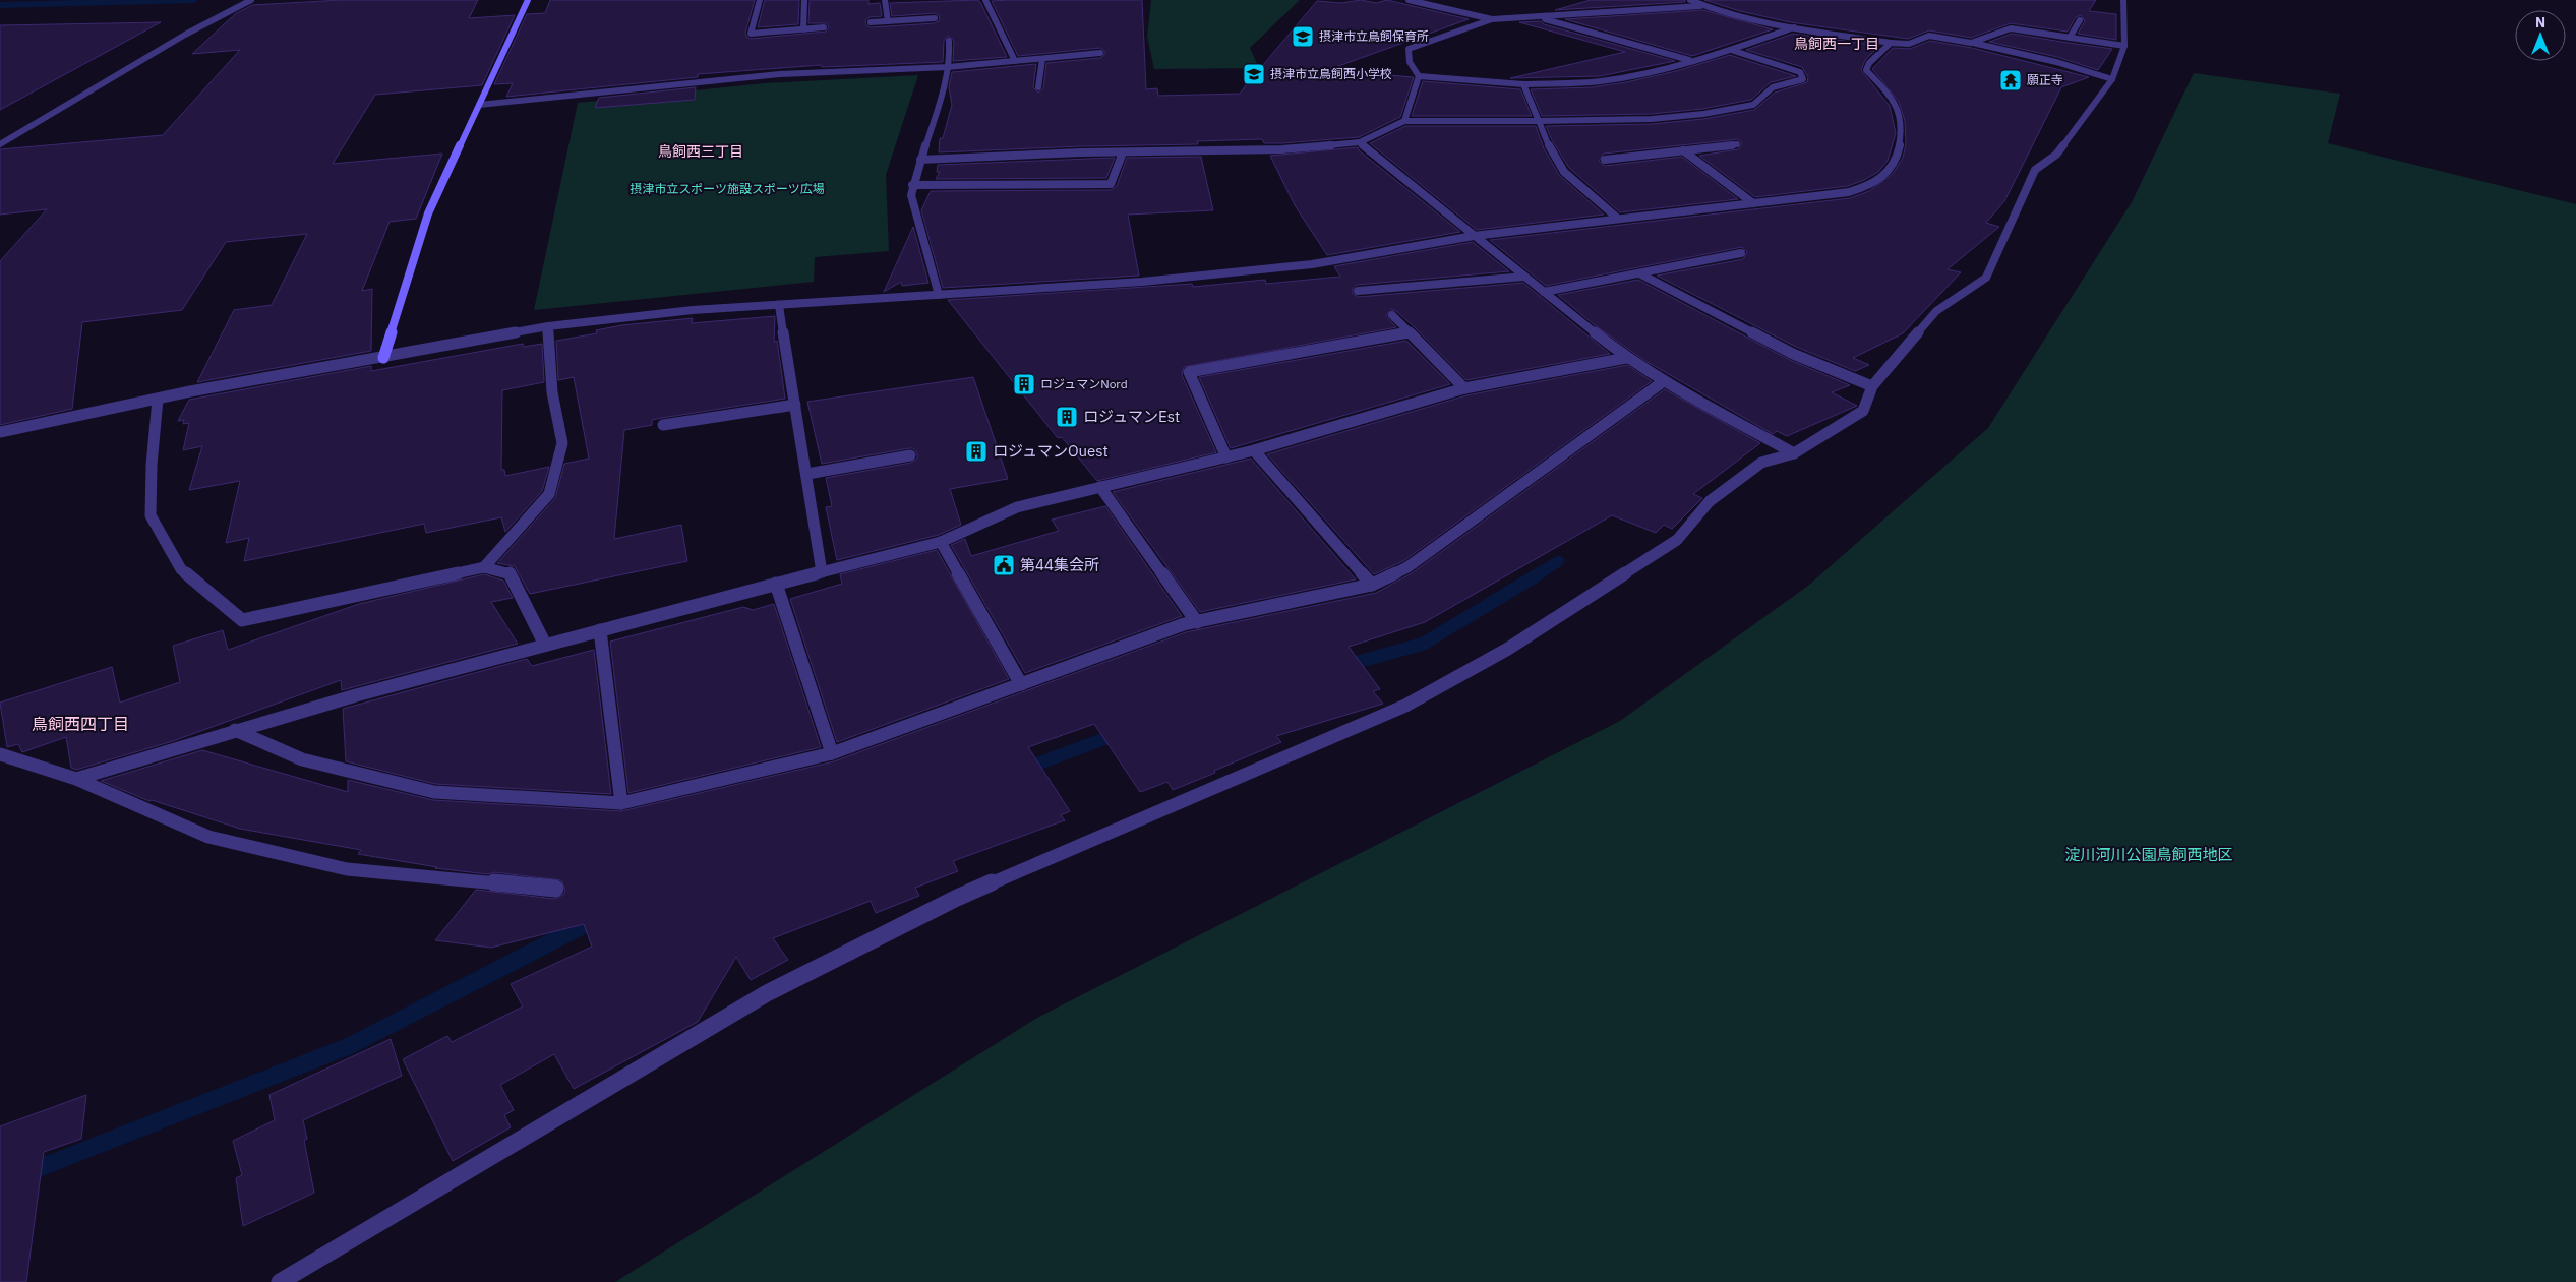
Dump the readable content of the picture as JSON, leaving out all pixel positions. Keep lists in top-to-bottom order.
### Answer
{
  "districts": ["鳥飼西一丁目", "鳥飼西三丁目", "鳥飼西四丁目"],
  "parks": ["摂津市立スポーツ施設スポーツ広場", "淀川河川公園鳥飼西地区"],
  "places": {
    "school or university": ["摂津市立鳥飼保育所", "摂津市立鳥飼西小学校"],
    "temple": ["願正寺"],
    "building": ["ロジュマンNord", "ロジュマンEst", "ロジュマンOuest"],
    "public building": ["第44集会所"]
  },
  "north": "top"
}
